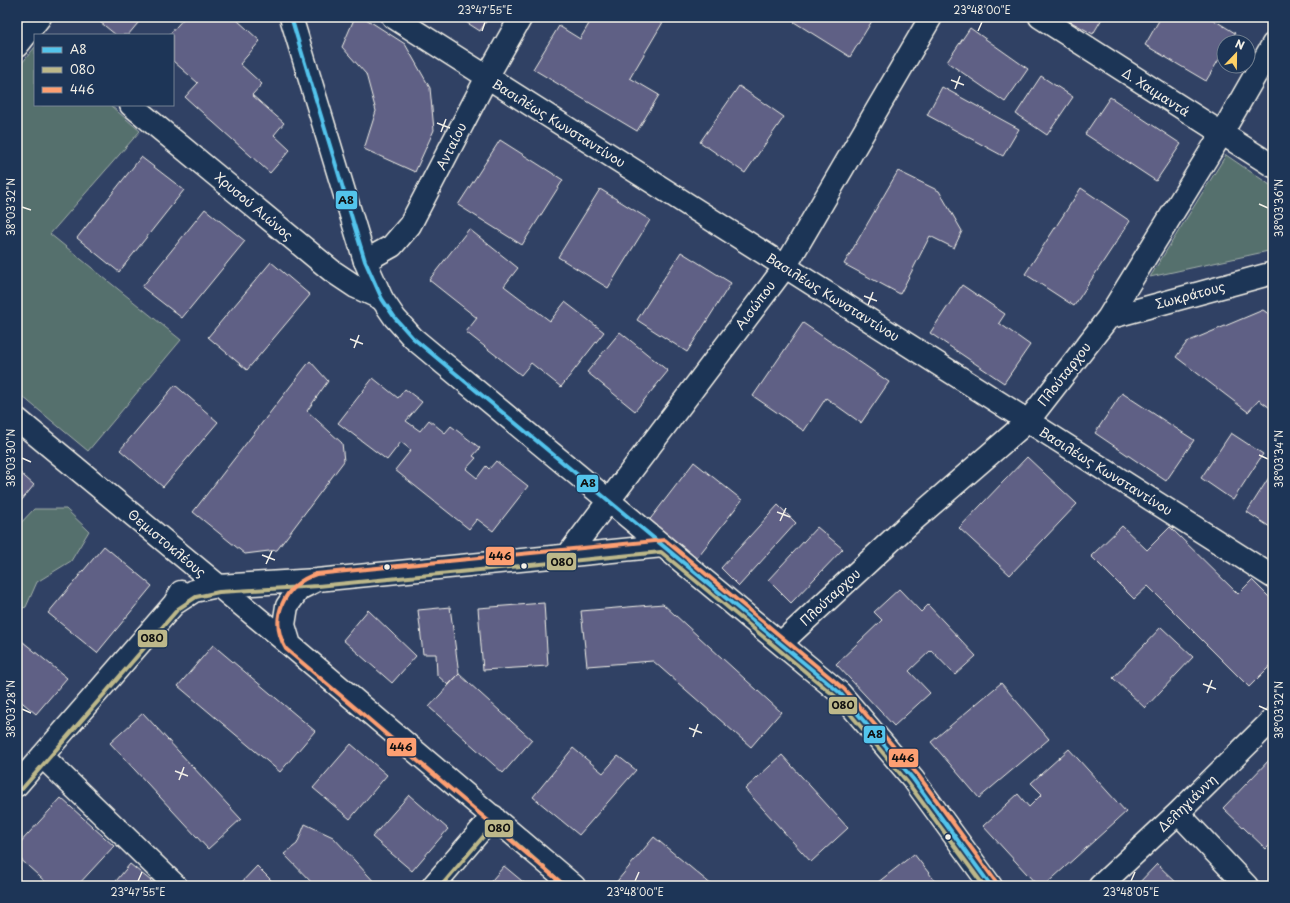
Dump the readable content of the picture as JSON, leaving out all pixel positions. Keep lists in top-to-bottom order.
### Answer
{
  "streets": {
    "street": [
      "Δ. Χαιμαντά",
      "Βασιλέως Κωνσταντίνου",
      "Ανταίου",
      "Χρυσού Αιώνος",
      "Σωκράτους",
      "Αισώπου",
      "Πλούταρχου",
      "Θεμιστοκλέους",
      "Δεληγιάννη"
    ]
  },
  "crossings": [
    ["Δ. Χαιμαντά", "Πλούταρχου"],
    ["Βασιλέως Κωνσταντίνου", "Ανταίου"],
    ["Βασιλέως Κωνσταντίνου", "Αισώπου"],
    ["Βασιλέως Κωνσταντίνου", "Πλούταρχου"],
    ["Σωκράτους", "Πλούταρχου"]
  ],
  "lines": ["transit line A8", "transit line 446", "transit line 080"],
  "legend": ["A8", "080", "446"],
  "north": "top",
  "coordinates": [
    "23°47'55\"E",
    "23°48'00\"E",
    "38°03'32\"N",
    "38°03'36\"N",
    "38°03'30\"N",
    "38°03'34\"N",
    "38°03'28\"N",
    "23°48'05\"E"
  ]
}
